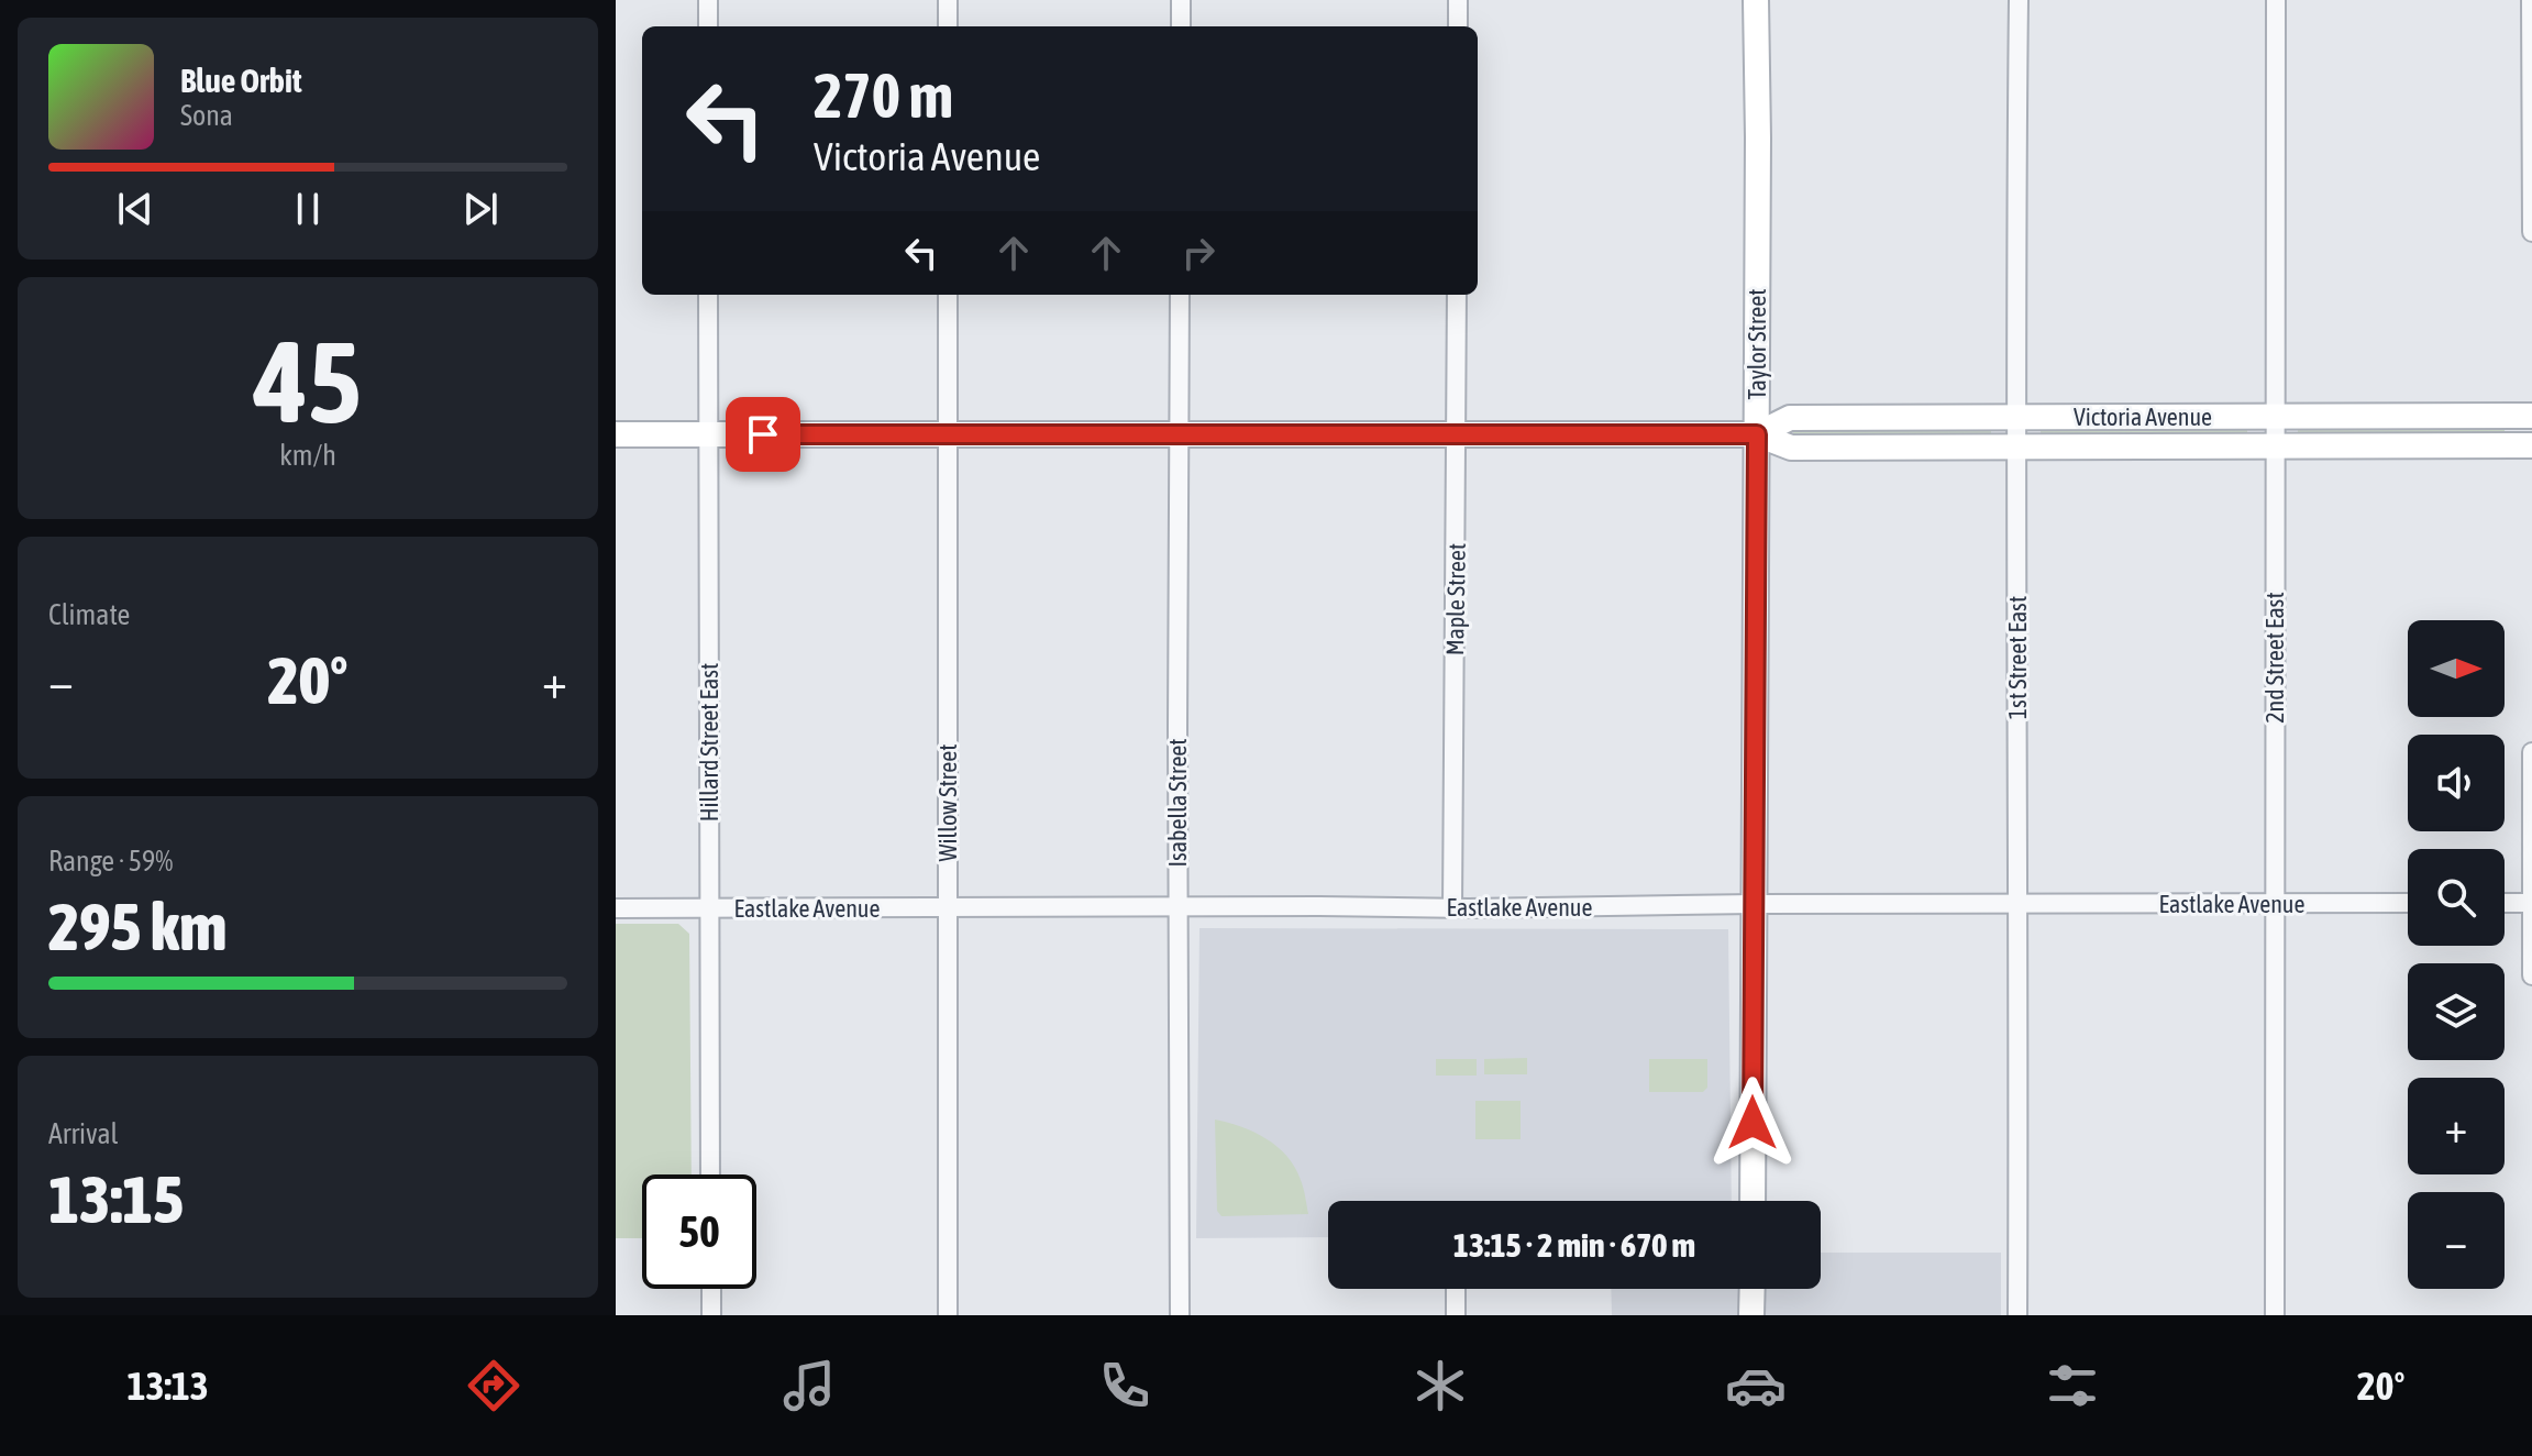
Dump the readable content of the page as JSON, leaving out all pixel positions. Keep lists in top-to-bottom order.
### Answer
{
  "streets": {
    "street": [
      "Taylor Street",
      "Victoria Avenue",
      "Maple Street",
      "1st Street East",
      "2nd Street East",
      "Hillard Street East",
      "Willow Street",
      "Isabella Street",
      "Eastlake Avenue"
    ]
  },
  "crossings": [
    ["Taylor Street", "Victoria Avenue"],
    ["Taylor Street", "Eastlake Avenue"],
    ["Victoria Avenue", "Maple Street"],
    ["Victoria Avenue", "1st Street East"],
    ["Victoria Avenue", "2nd Street East"],
    ["Victoria Avenue", "Hillard Street East"],
    ["Victoria Avenue", "Willow Street"],
    ["Victoria Avenue", "Isabella Street"],
    ["Maple Street", "Eastlake Avenue"],
    ["1st Street East", "Eastlake Avenue"],
    ["2nd Street East", "Eastlake Avenue"],
    ["Hillard Street East", "Eastlake Avenue"],
    ["Willow Street", "Eastlake Avenue"],
    ["Isabella Street", "Eastlake Avenue"]
  ],
  "north": "right",
  "page": {
    "turn": ["270 m", "Victoria Avenue"],
    "song": ["Blue Orbit", "Sona"],
    "tile": [
      ["45", "km/h"],
      "Climate",
      ["Range · 59%", "295 km"],
      ["Arrival", "13:15"]
    ],
    "map_buttons": ["+", "−"],
    "heat": ["−", "20°", "+"],
    "limit": "50",
    "trip": "13:15 · 2 min · 670 m",
    "tabs": ["13:13", "20°"]
  }
}
